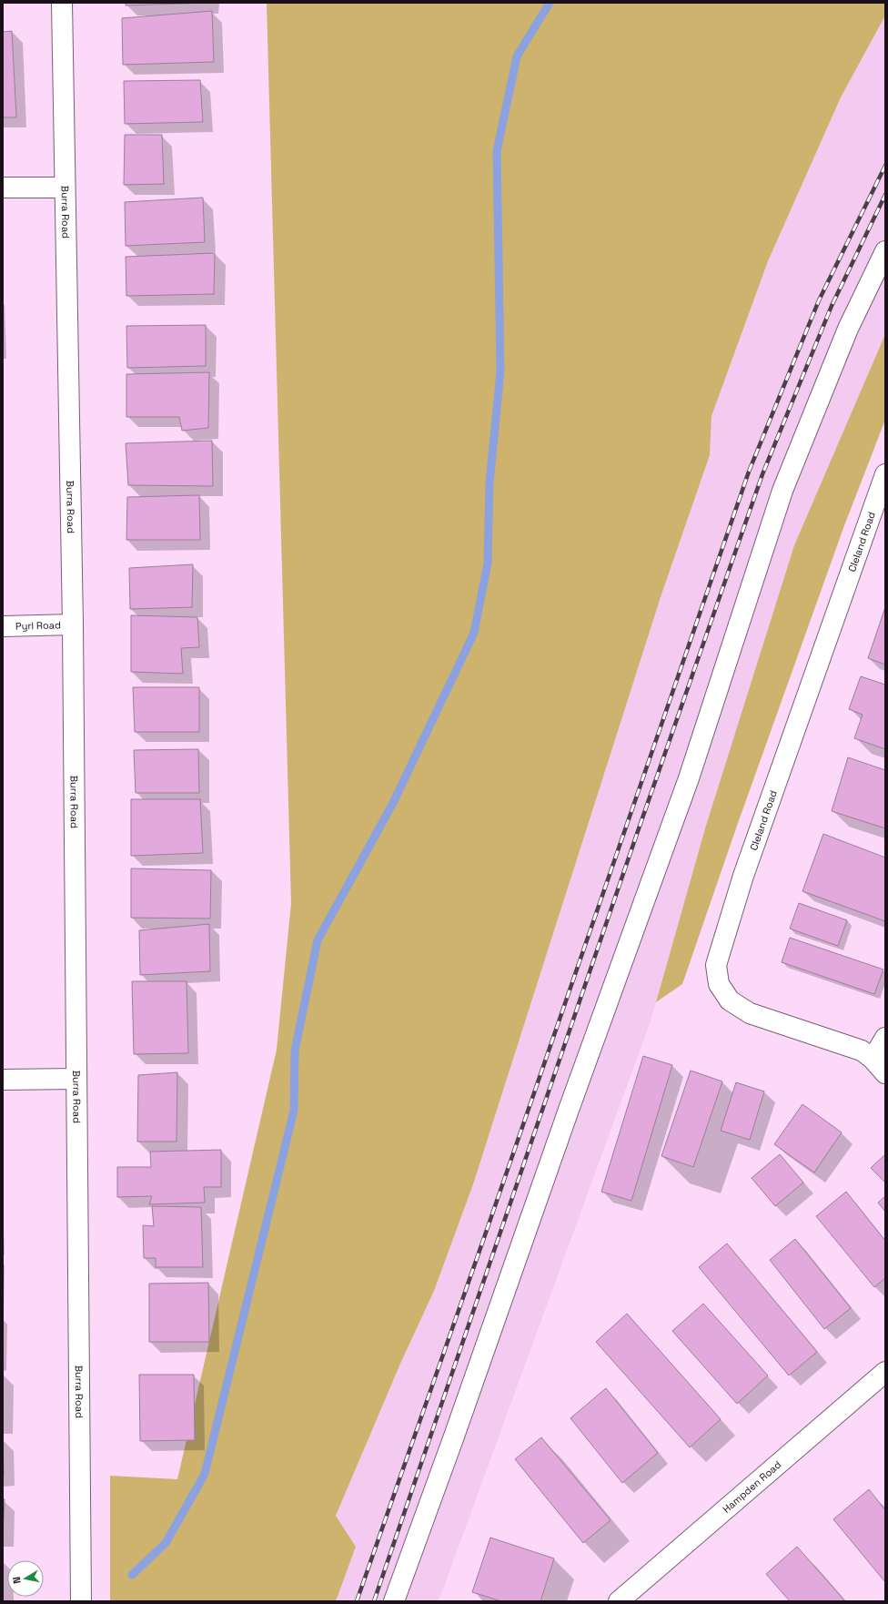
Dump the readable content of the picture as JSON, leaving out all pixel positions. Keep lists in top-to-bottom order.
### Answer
{
  "streets": {
    "street": [
      "Burra Road",
      "Cleland Road",
      "Pyrl Road",
      "Hampden Road"
    ]
  },
  "crossings": [
    ["Burra Road", "Pyrl Road"]
  ],
  "north": "left"
}
